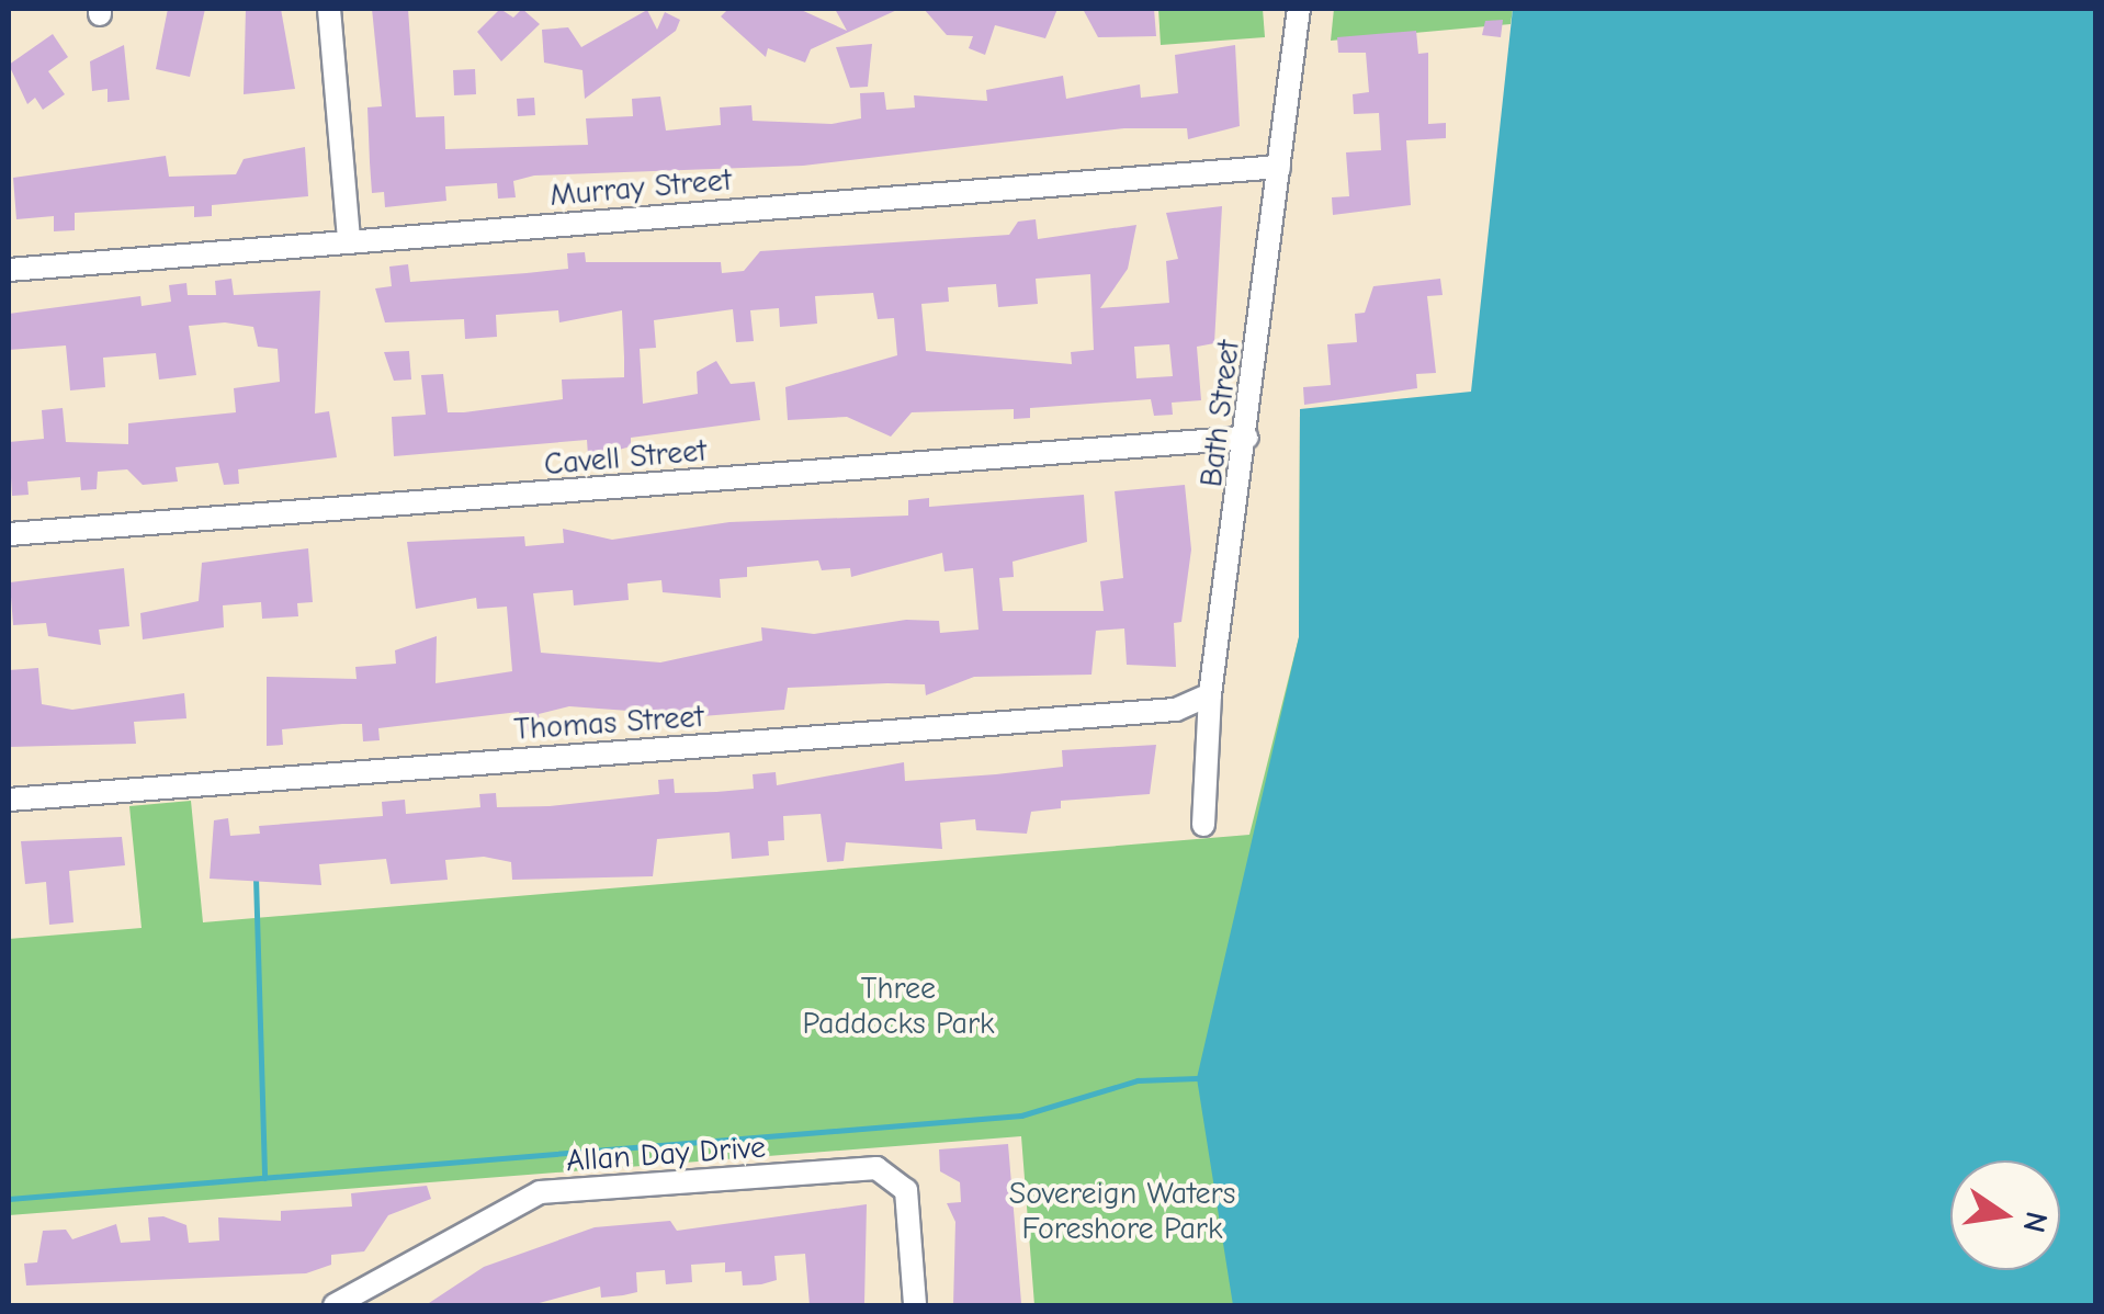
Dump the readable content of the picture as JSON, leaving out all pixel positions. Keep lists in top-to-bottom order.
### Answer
{
  "streets": {
    "street": [
      "Murray Street",
      "Bath Street",
      "Cavell Street",
      "Thomas Street",
      "Allan Day Drive"
    ]
  },
  "crossings": [
    ["Murray Street", "Bath Street"],
    ["Bath Street", "Cavell Street"],
    ["Bath Street", "Thomas Street"]
  ],
  "parks": ["Three Paddocks Park", "Sovereign Waters Foreshore Park"],
  "north": "right"
}
